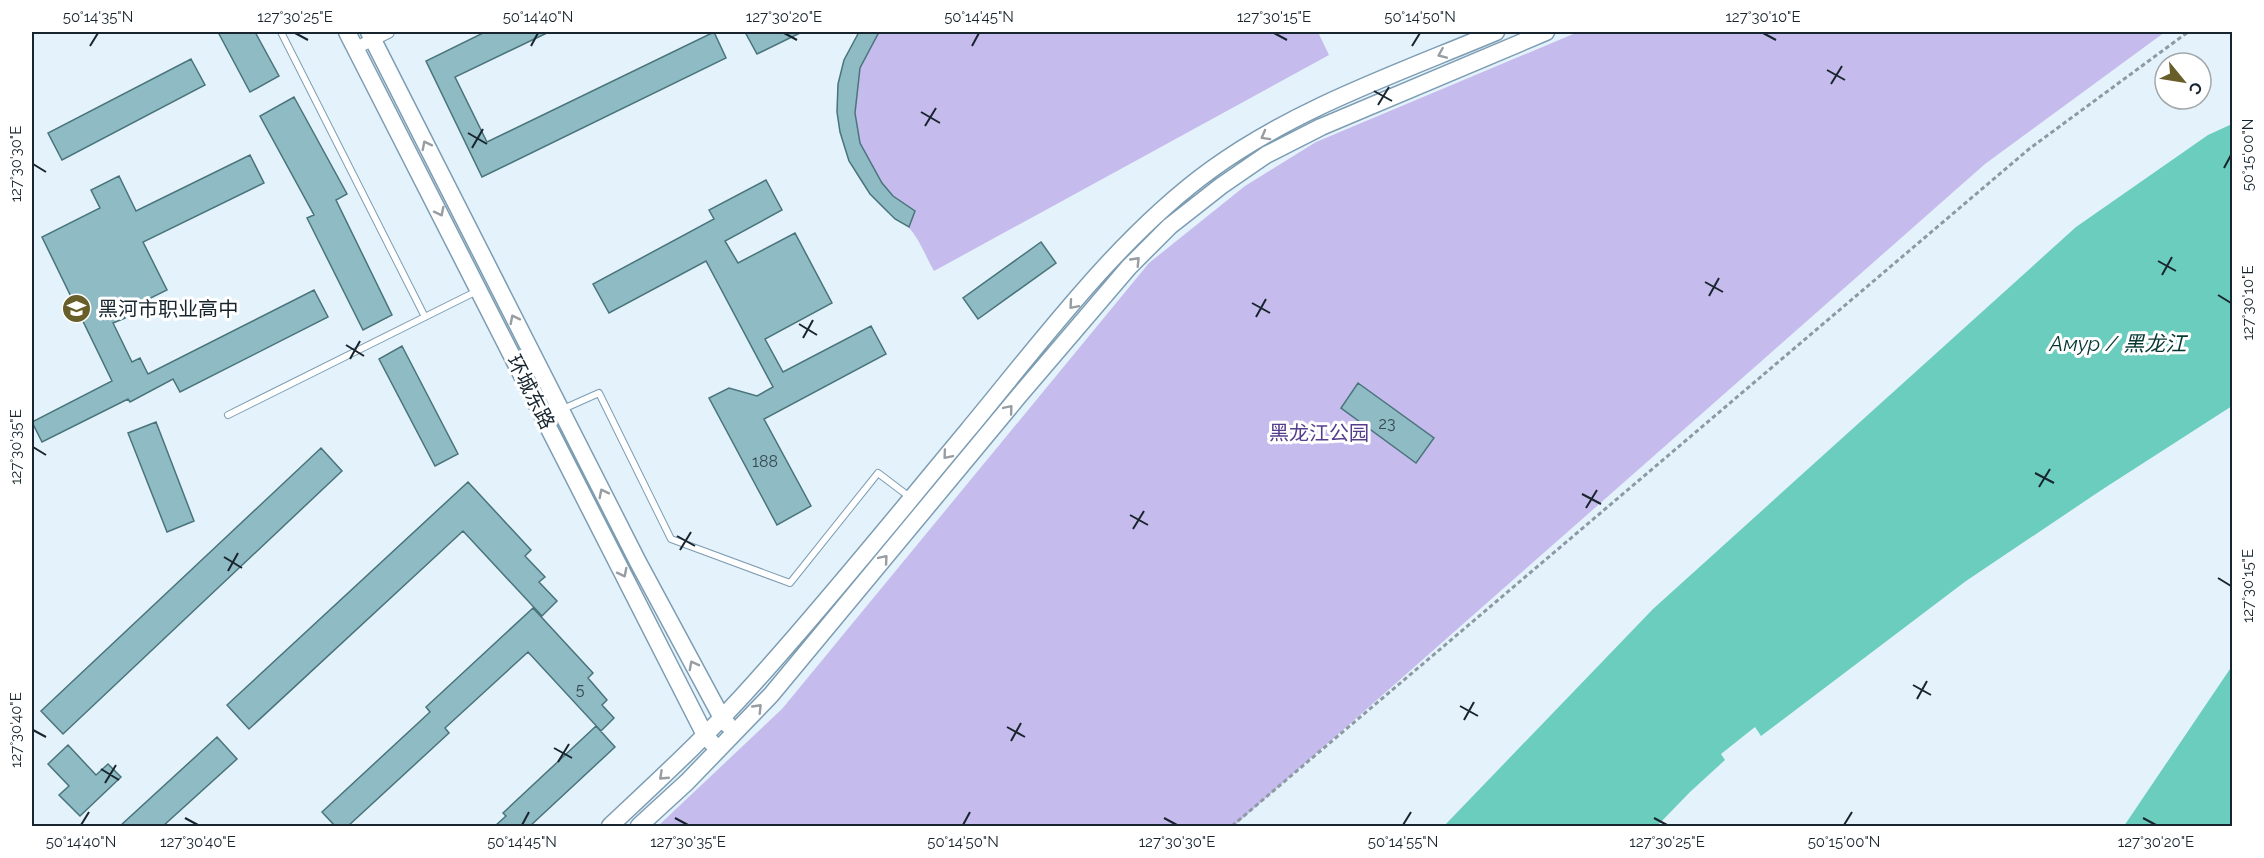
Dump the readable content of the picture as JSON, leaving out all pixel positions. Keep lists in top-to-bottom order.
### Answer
{
  "streets": {
    "street": ["环城东路"]
  },
  "water": ["Амур / 黑龙江"],
  "parks": ["黑龙江公园"],
  "places": {
    "school or university": ["黑河市职业高中"]
  },
  "house_numbers": ["23", "188", "5"],
  "north": "bottom right",
  "coordinates": [
    "50°14'35\"N",
    "127°30'25\"E",
    "50°14'40\"N",
    "127°30'20\"E",
    "50°14'45\"N",
    "127°30'15\"E",
    "50°14'50\"N",
    "127°30'10\"E",
    "50°15'00\"N",
    "127°30'30\"E",
    "127°30'35\"E",
    "127°30'40\"E",
    "50°14'55\"N"
  ]
}
